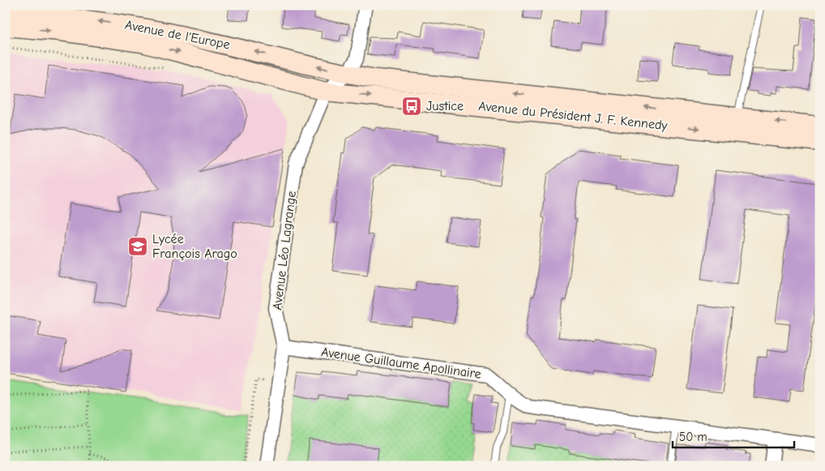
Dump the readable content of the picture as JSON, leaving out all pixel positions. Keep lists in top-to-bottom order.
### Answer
{
  "streets": {
    "main road": ["Avenue de l'Europe", "Avenue du Président J. F. Kennedy"],
    "street": ["Avenue Léo Lagrange", "Avenue Guillaume Apollinaire"]
  },
  "crossings": [
    ["Avenue de l'Europe", "Avenue du Président J. F. Kennedy"],
    ["Avenue de l'Europe", "Avenue Léo Lagrange"],
    ["Avenue du Président J. F. Kennedy", "Avenue Léo Lagrange"],
    ["Avenue Léo Lagrange", "Avenue Guillaume Apollinaire"]
  ],
  "places": {
    "bus stop": ["Justice"],
    "school or university": ["Lycée François Arago"]
  },
  "scale_bar": "50 m"
}
